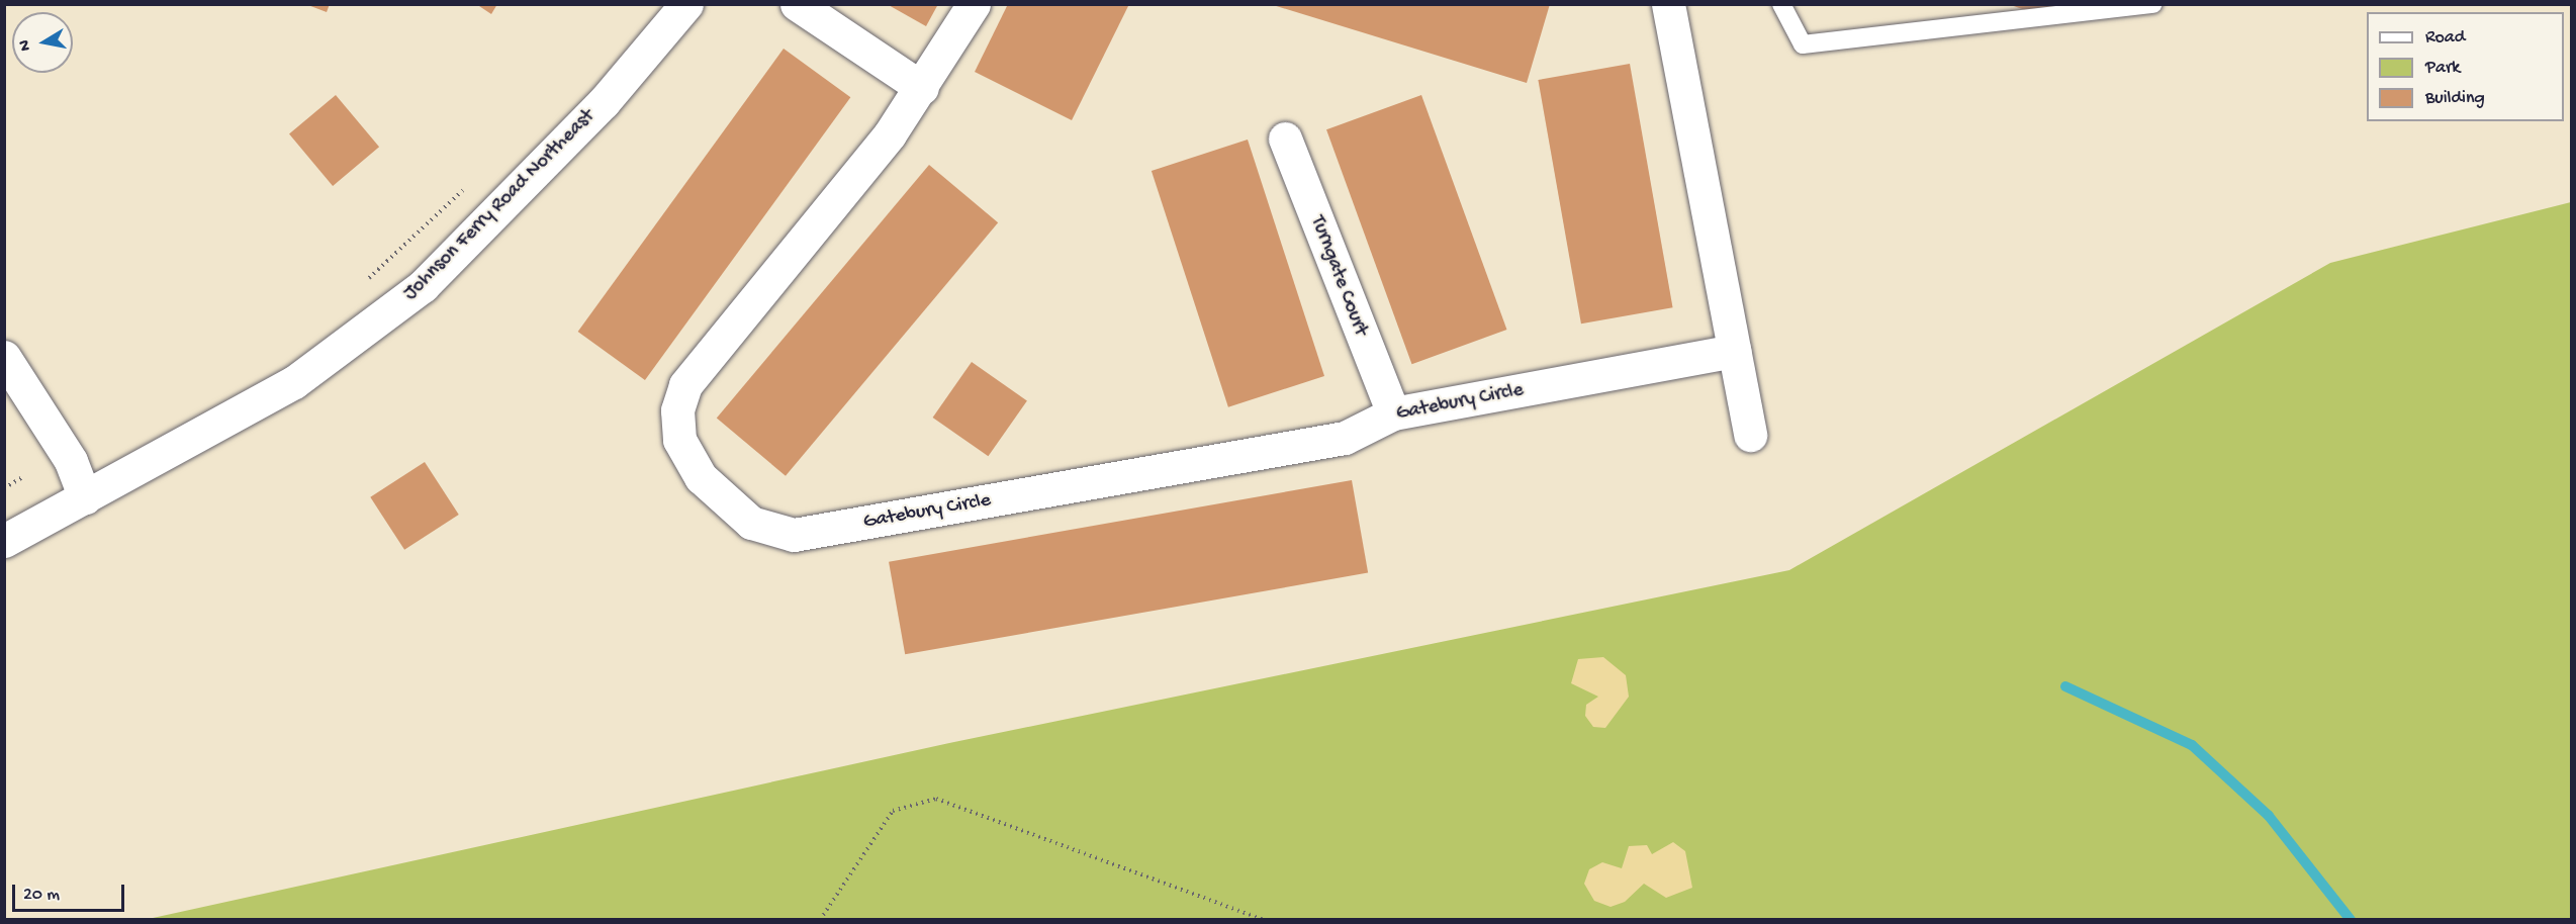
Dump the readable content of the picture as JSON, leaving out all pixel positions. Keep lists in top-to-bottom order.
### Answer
{
  "streets": {
    "street": ["Johnson Ferry Road Northeast", "Turngate Court", "Gatebury Circle"]
  },
  "crossings": [
    ["Turngate Court", "Gatebury Circle"]
  ],
  "legend": ["Road", "Park", "Building"],
  "scale_bar": "20 m",
  "north": "left"
}
